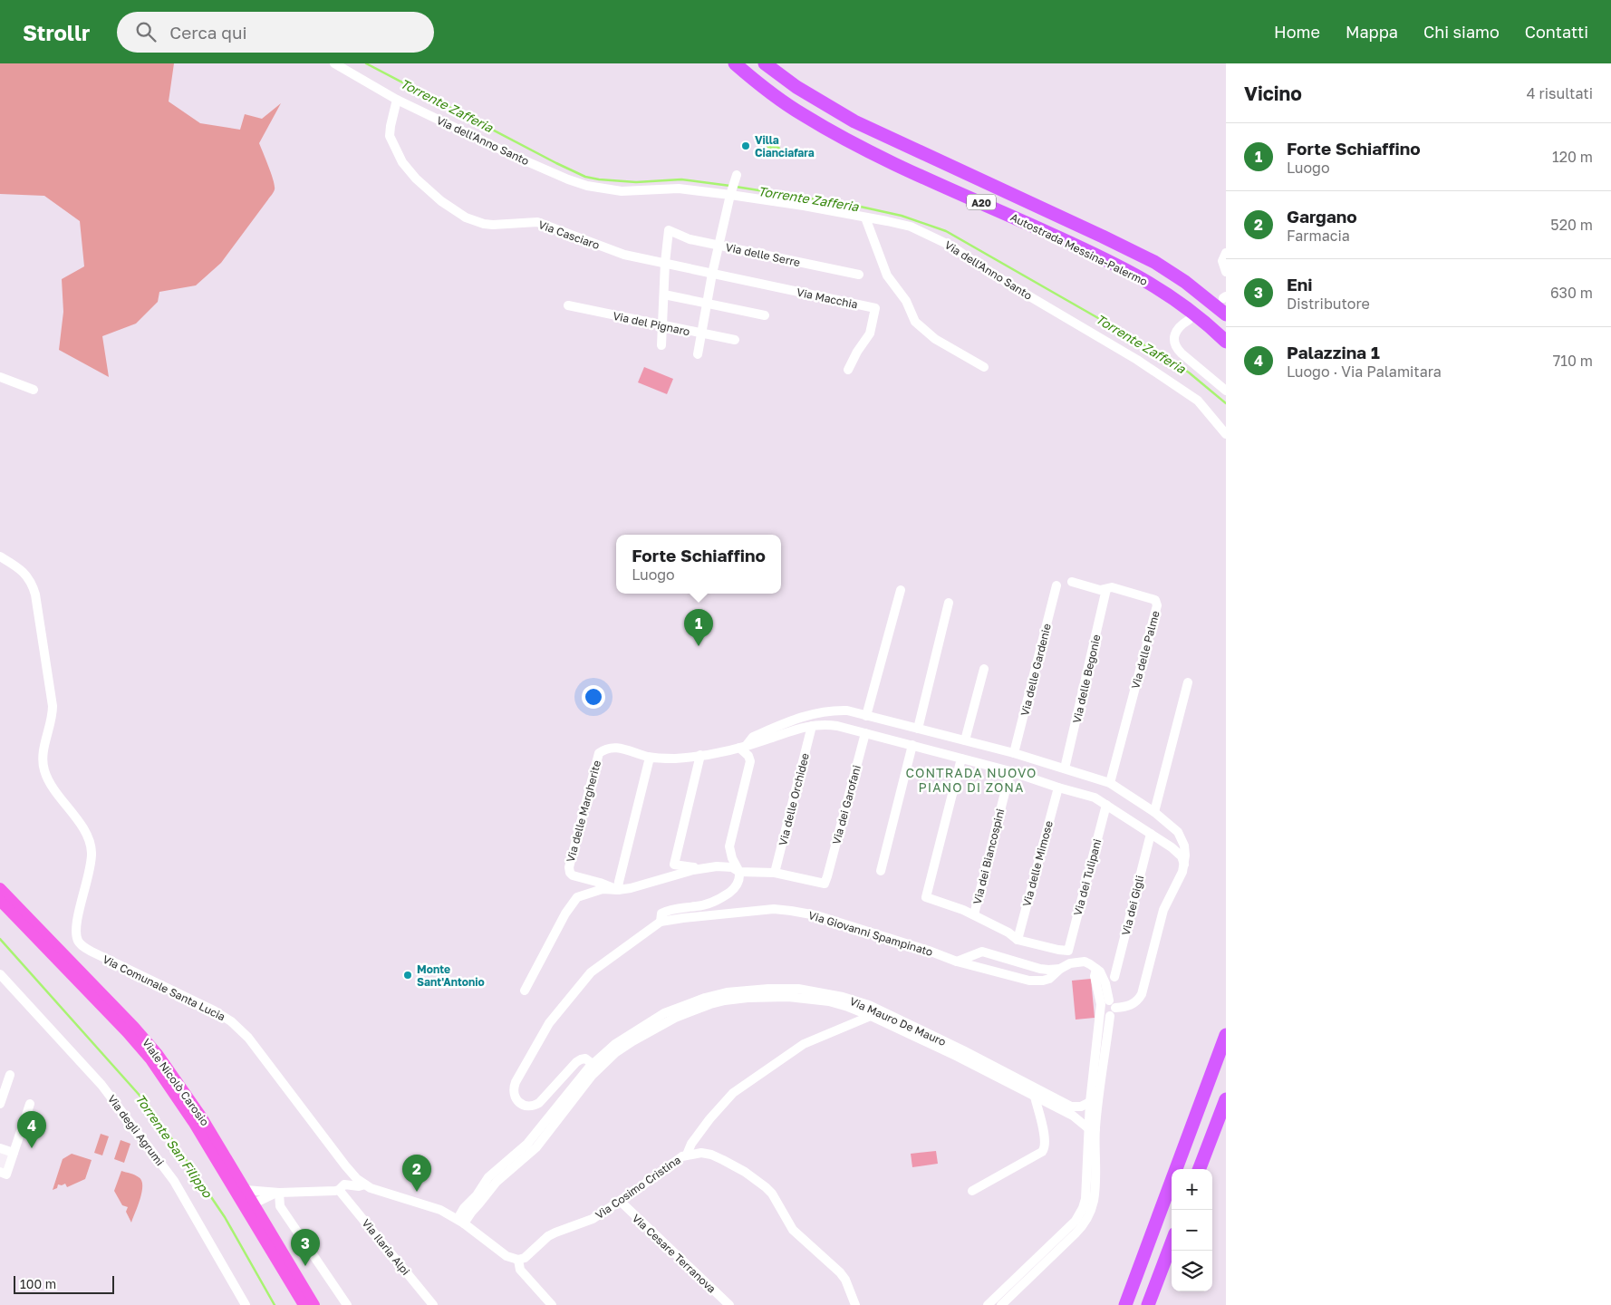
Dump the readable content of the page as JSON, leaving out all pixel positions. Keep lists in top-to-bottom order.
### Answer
{
  "streets": {
    "highway": ["A20", "Autostrada Messina-Palermo"],
    "main road": ["Viale Nicolò Carosio"],
    "street": [
      "Via dell'Anno Santo",
      "Via Casciaro",
      "Via delle Serre",
      "Via Macchia",
      "Via del Pignaro",
      "Via delle Palme",
      "Via delle Gardenie",
      "Via delle Begonie",
      "Via delle Orchidee",
      "Via dei Garofani",
      "Via delle Margherite",
      "Via dei Biancospini",
      "Via delle Mimose",
      "Via dei Tulipani",
      "Via dei Gigli",
      "Via Giovanni Spampinato",
      "Via Comunale Santa Lucia",
      "Via Mauro De Mauro",
      "Via degli Agrumi",
      "Via Cosimo Cristina",
      "Via Ilaria Alpi",
      "Via Cesare Terranova"
    ]
  },
  "crossings": [
    ["Via dell'Anno Santo", "Via Casciaro"],
    ["Via Casciaro", "Via delle Serre"],
    ["Via Casciaro", "Via Macchia"],
    ["Via delle Palme", "Via delle Begonie"],
    ["Via delle Orchidee", "Via dei Garofani"],
    ["Via delle Mimose", "Via dei Tulipani"],
    ["Via Giovanni Spampinato", "Via Mauro De Mauro"],
    ["Via Comunale Santa Lucia", "Via Mauro De Mauro"],
    ["Via Comunale Santa Lucia", "Via Cosimo Cristina"],
    ["Via Mauro De Mauro", "Via Cosimo Cristina"],
    ["Via Cosimo Cristina", "Via Cesare Terranova"]
  ],
  "districts": ["CONTRADA NUOVO PIANO DI ZONA"],
  "water": ["Torrente Zafferia", "Torrente San Filippo"],
  "places": ["Villa Cianciafara", "Monte Sant'Antonio"],
  "scale_bar": "100 m",
  "page": {
    "header": "Strollr",
    "search": "Cerca qui",
    "nav": [
      "Home",
      "Mappa",
      "Chi siamo",
      "Contatti"
    ],
    "heading": ["Vicino", "4 risultati"],
    "list": [
      {
        "mark": "1",
        "name": "Forte Schiaffino",
        "note": "Luogo",
        "value": "120 m"
      },
      {
        "mark": "2",
        "name": "Gargano",
        "note": "Farmacia",
        "value": "520 m"
      },
      {
        "mark": "3",
        "name": "Eni",
        "note": "Distributore",
        "value": "630 m"
      },
      {
        "mark": "4",
        "name": "Palazzina 1",
        "note": "Luogo · Via Palamitara",
        "value": "710 m"
      }
    ],
    "popup": ["Forte Schiaffino", "Luogo"],
    "pins": [
      "1",
      "4",
      "2",
      "3"
    ],
    "map_buttons": ["+", "−"],
    "scale": "100 m"
  }
}
